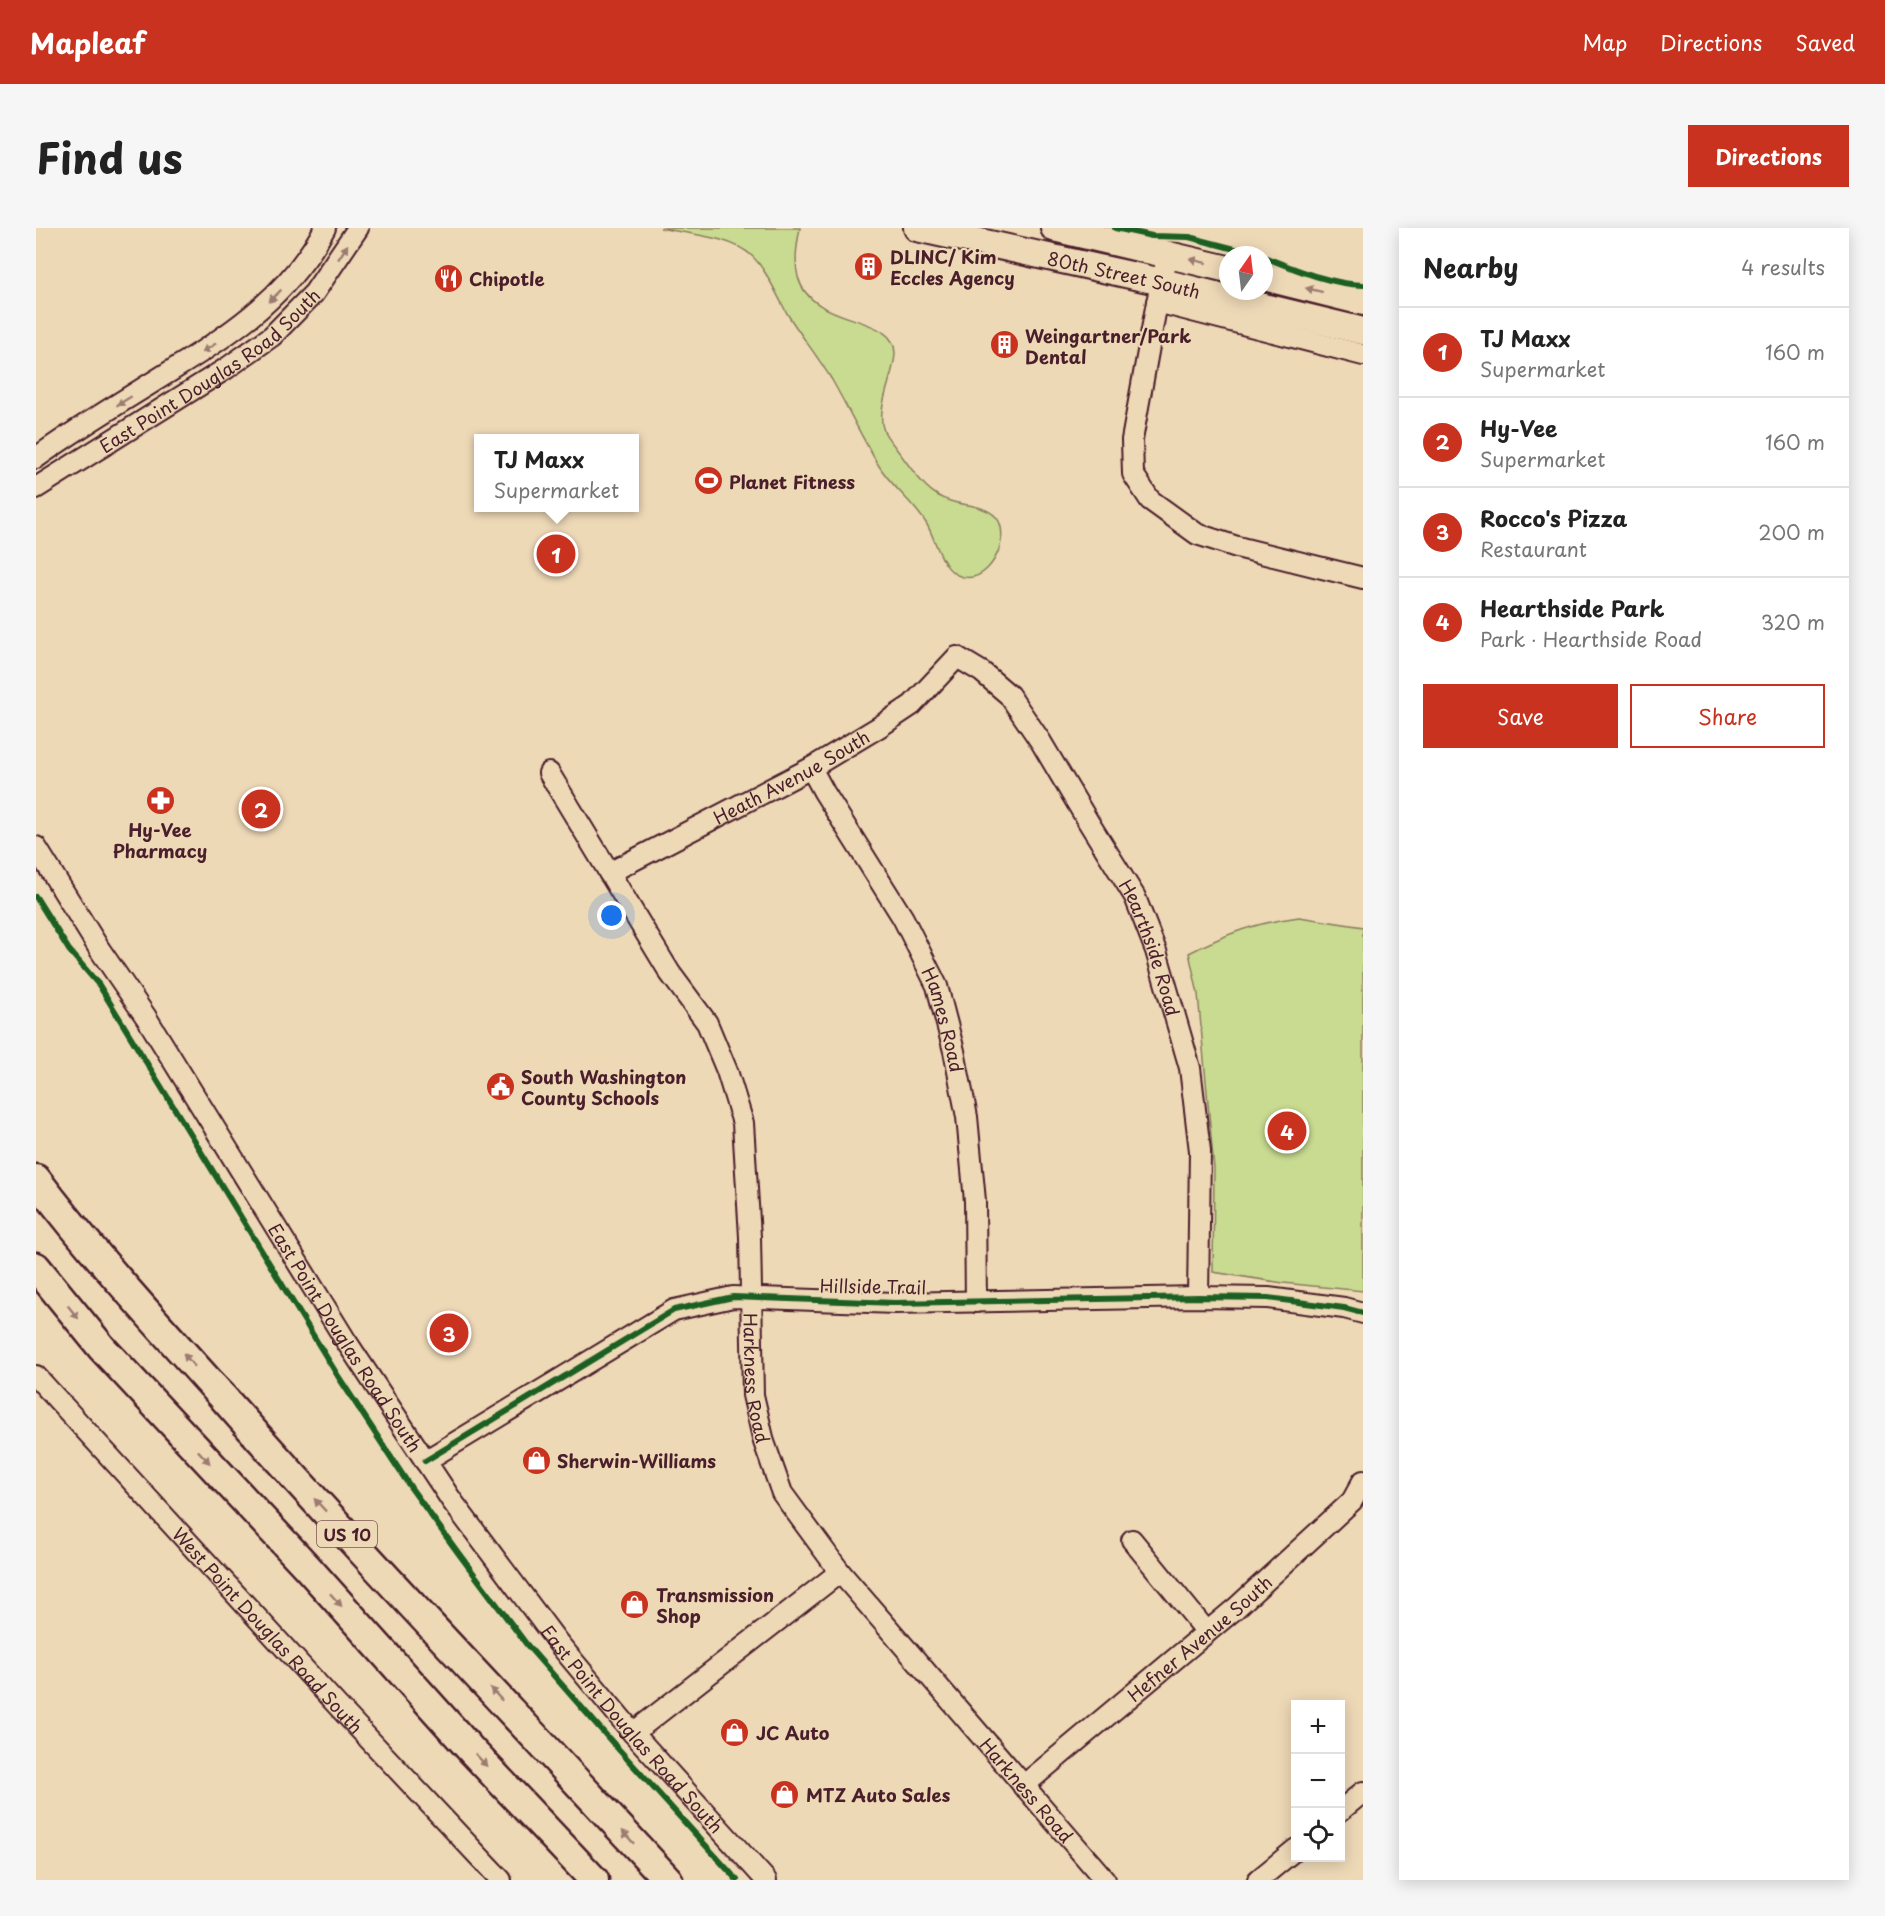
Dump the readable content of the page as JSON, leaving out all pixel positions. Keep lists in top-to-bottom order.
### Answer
{
  "streets": {
    "highway": ["US 10"],
    "main road": ["80th Street South"],
    "street": [
      "East Point Douglas Road South",
      "Heath Avenue South",
      "Hearthside Road",
      "Hames Road",
      "Hillside Trail",
      "Harkness Road",
      "West Point Douglas Road South",
      "Hefner Avenue South"
    ]
  },
  "crossings": [
    ["East Point Douglas Road South", "Hillside Trail"],
    ["Heath Avenue South", "Hearthside Road"],
    ["Heath Avenue South", "Hames Road"],
    ["Heath Avenue South", "Harkness Road"],
    ["Hearthside Road", "Hillside Trail"],
    ["Hames Road", "Hillside Trail"],
    ["Hillside Trail", "Harkness Road"],
    ["Harkness Road", "Hefner Avenue South"]
  ],
  "places": {
    "building": ["DLINC/ Kim Eccles Agency", "Weingartner/Park Dental"],
    "restaurant": ["Chipotle"],
    "sports": ["Planet Fitness"],
    "pharmacy": ["Hy-Vee Pharmacy"],
    "public building": ["South Washington County Schools"],
    "shop": [
      "Sherwin-Williams",
      "Transmission Shop",
      "JC Auto",
      "MTZ Auto Sales"
    ]
  },
  "north": "top",
  "page": {
    "header": "Mapleaf",
    "nav": ["Map", "Directions", "Saved"],
    "title": "Find us",
    "buttons": [
      "Directions",
      ["Save", "Share"]
    ],
    "heading": ["Nearby", "4 results"],
    "list": [
      {
        "mark": "1",
        "name": "TJ Maxx",
        "note": "Supermarket",
        "value": "160 m"
      },
      {
        "mark": "2",
        "name": "Hy-Vee",
        "note": "Supermarket",
        "value": "160 m"
      },
      {
        "mark": "3",
        "name": "Rocco's Pizza",
        "note": "Restaurant",
        "value": "200 m"
      },
      {
        "mark": "4",
        "name": "Hearthside Park",
        "note": "Park · Hearthside Road",
        "value": "320 m"
      }
    ],
    "popup": ["TJ Maxx", "Supermarket"],
    "pins": [
      "1",
      "2",
      "4",
      "3"
    ],
    "map_buttons": ["+", "−"]
  }
}
